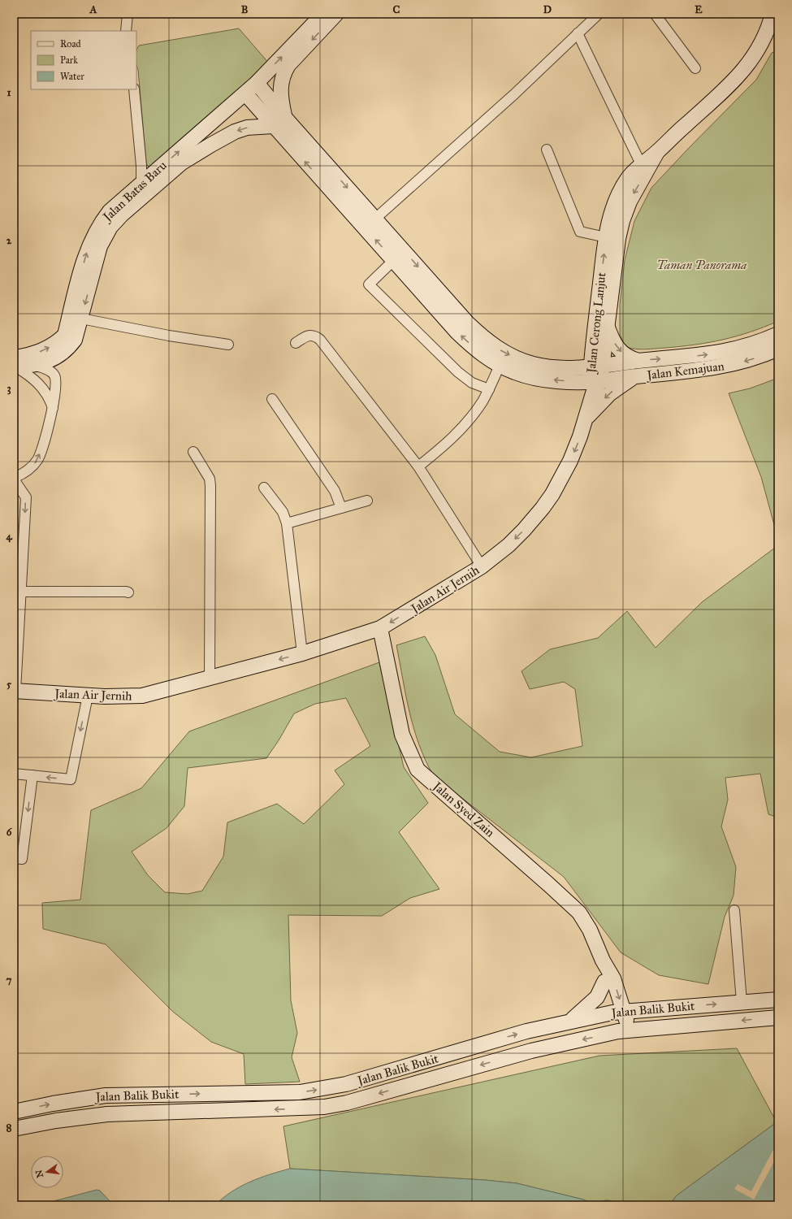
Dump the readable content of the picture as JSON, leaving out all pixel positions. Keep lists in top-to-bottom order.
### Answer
{
  "streets": {
    "main road": [
      "Jalan Batas Baru",
      "Jalan Cerong Lanjut",
      "Jalan Kemajuan",
      "Jalan Air Jernih",
      "Jalan Syed Zain",
      "Jalan Balik Bukit"
    ]
  },
  "crossings": [
    ["Jalan Batas Baru", "Jalan Kemajuan"],
    ["Jalan Cerong Lanjut", "Jalan Kemajuan"],
    ["Jalan Cerong Lanjut", "Jalan Air Jernih"],
    ["Jalan Kemajuan", "Jalan Air Jernih"],
    ["Jalan Air Jernih", "Jalan Syed Zain"]
  ],
  "one_way": ["Jalan Air Jernih"],
  "parks": ["Taman Panorama"],
  "legend": ["Road", "Park", "Water"],
  "north": "left",
  "grid": {
    "columns": [
      "A",
      "B",
      "C",
      "D",
      "E"
    ],
    "rows": [
      "1",
      "2",
      "3",
      "4",
      "5",
      "6",
      "7",
      "8"
    ]
  }
}
